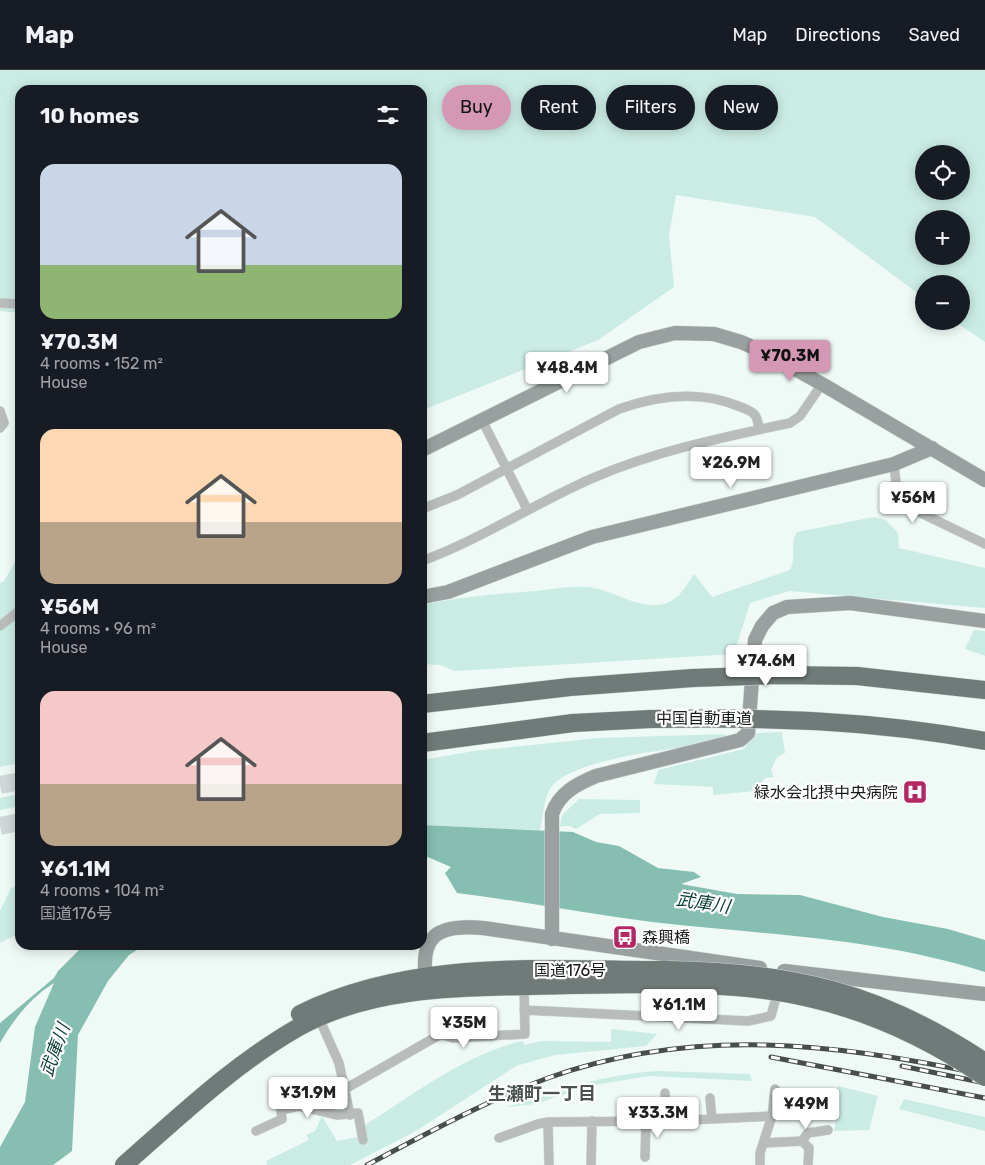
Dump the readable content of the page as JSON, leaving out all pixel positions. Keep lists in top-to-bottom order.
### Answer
{
  "streets": {
    "highway": ["中国自動車道", "国道176号"]
  },
  "districts": ["生瀬町一丁目"],
  "water": ["武庫川"],
  "places": {
    "hospital": ["緑水会北摂中央病院"],
    "bus stop": ["森興橋"]
  },
  "page": {
    "header": "Map",
    "nav": ["Map", "Directions", "Saved"],
    "chip": [
      "Buy",
      "Rent",
      "Filters",
      "New"
    ],
    "heading": "10 homes",
    "map_buttons": ["+", "−"],
    "list": [
      {
        "name": "¥70.3M",
        "note": "4 rooms · 152 m² · House"
      },
      {
        "name": "¥56M",
        "note": "4 rooms · 96 m² · House"
      },
      {
        "name": "¥61.1M",
        "note": "4 rooms · 104 m² · 国道176号"
      }
    ],
    "price": [
      "¥70.3M",
      "¥48.4M",
      "¥26.9M",
      "¥56M",
      "¥74.6M",
      "¥61.1M",
      "¥35M",
      "¥31.9M",
      "¥49M",
      "¥33.3M"
    ]
  }
}
